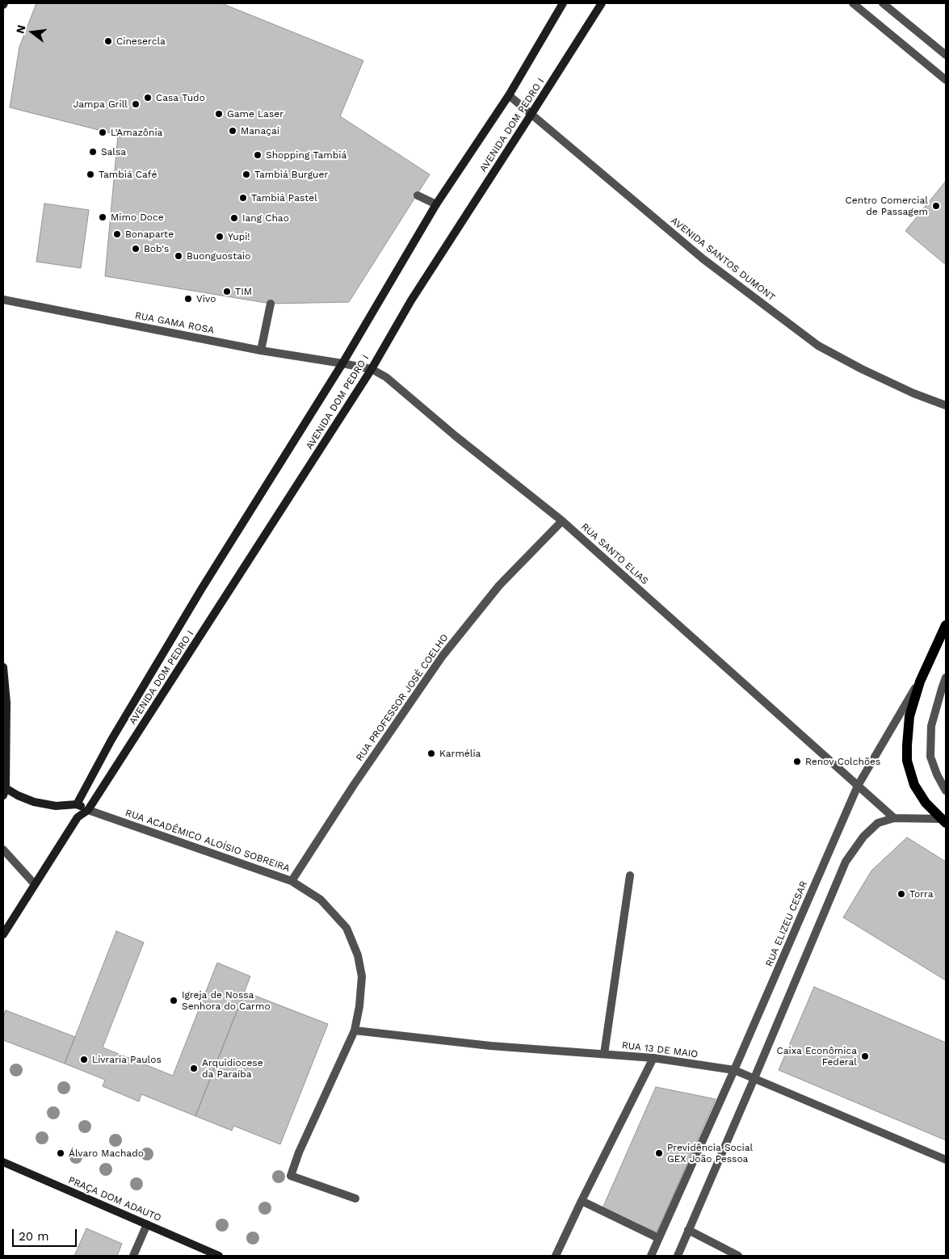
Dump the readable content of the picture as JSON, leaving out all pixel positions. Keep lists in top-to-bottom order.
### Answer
{
  "streets": {
    "main road": ["AVENIDA DOM PEDRO I", "RUA ACADÊMICO ALOÍSIO SOBREIRA", "PRAÇA DOM ADAUTO"],
    "street": [
      "AVENIDA SANTOS DUMONT",
      "RUA GAMA ROSA",
      "RUA SANTO ELIAS",
      "RUA PROFESSOR JOSÉ COELHO",
      "RUA ELIZEU CESAR",
      "RUA 13 DE MAIO"
    ]
  },
  "crossings": [
    ["AVENIDA DOM PEDRO I", "AVENIDA SANTOS DUMONT"],
    ["AVENIDA DOM PEDRO I", "RUA GAMA ROSA"],
    ["AVENIDA DOM PEDRO I", "RUA SANTO ELIAS"],
    ["AVENIDA DOM PEDRO I", "RUA ACADÊMICO ALOÍSIO SOBREIRA"],
    ["RUA GAMA ROSA", "RUA SANTO ELIAS"],
    ["RUA SANTO ELIAS", "RUA PROFESSOR JOSÉ COELHO"],
    ["RUA SANTO ELIAS", "RUA ELIZEU CESAR"],
    ["RUA PROFESSOR JOSÉ COELHO", "RUA ACADÊMICO ALOÍSIO SOBREIRA"],
    ["RUA ACADÊMICO ALOÍSIO SOBREIRA", "RUA 13 DE MAIO"],
    ["RUA ELIZEU CESAR", "RUA 13 DE MAIO"]
  ],
  "places": [
    "Cinesercla",
    "Casa Tudo",
    "Jampa Grill",
    "Game Laser",
    "Manaçaí",
    "L'Amazônia",
    "Salsa",
    "Shopping Tambiá",
    "Tambiá Café",
    "Tambiá Burguer",
    "Tambiá Pastel",
    "Centro Comercial de Passagem",
    "Mimo Doce",
    "Iang Chao",
    "Bonaparte",
    "Yupi!",
    "Bob's",
    "Buonguostaio",
    "TIM",
    "Vivo",
    "Karmélia",
    "Renov Colchões",
    "Torra",
    "Igreja de Nossa Senhora do Carmo",
    "Caixa Econômica Federal",
    "Livraria Paulos",
    "Arquidiocese da Paraíba",
    "Álvaro Machado",
    "Previdência Social GEX João Pessoa"
  ],
  "scale_bar": "20 m",
  "north": "left"
}
